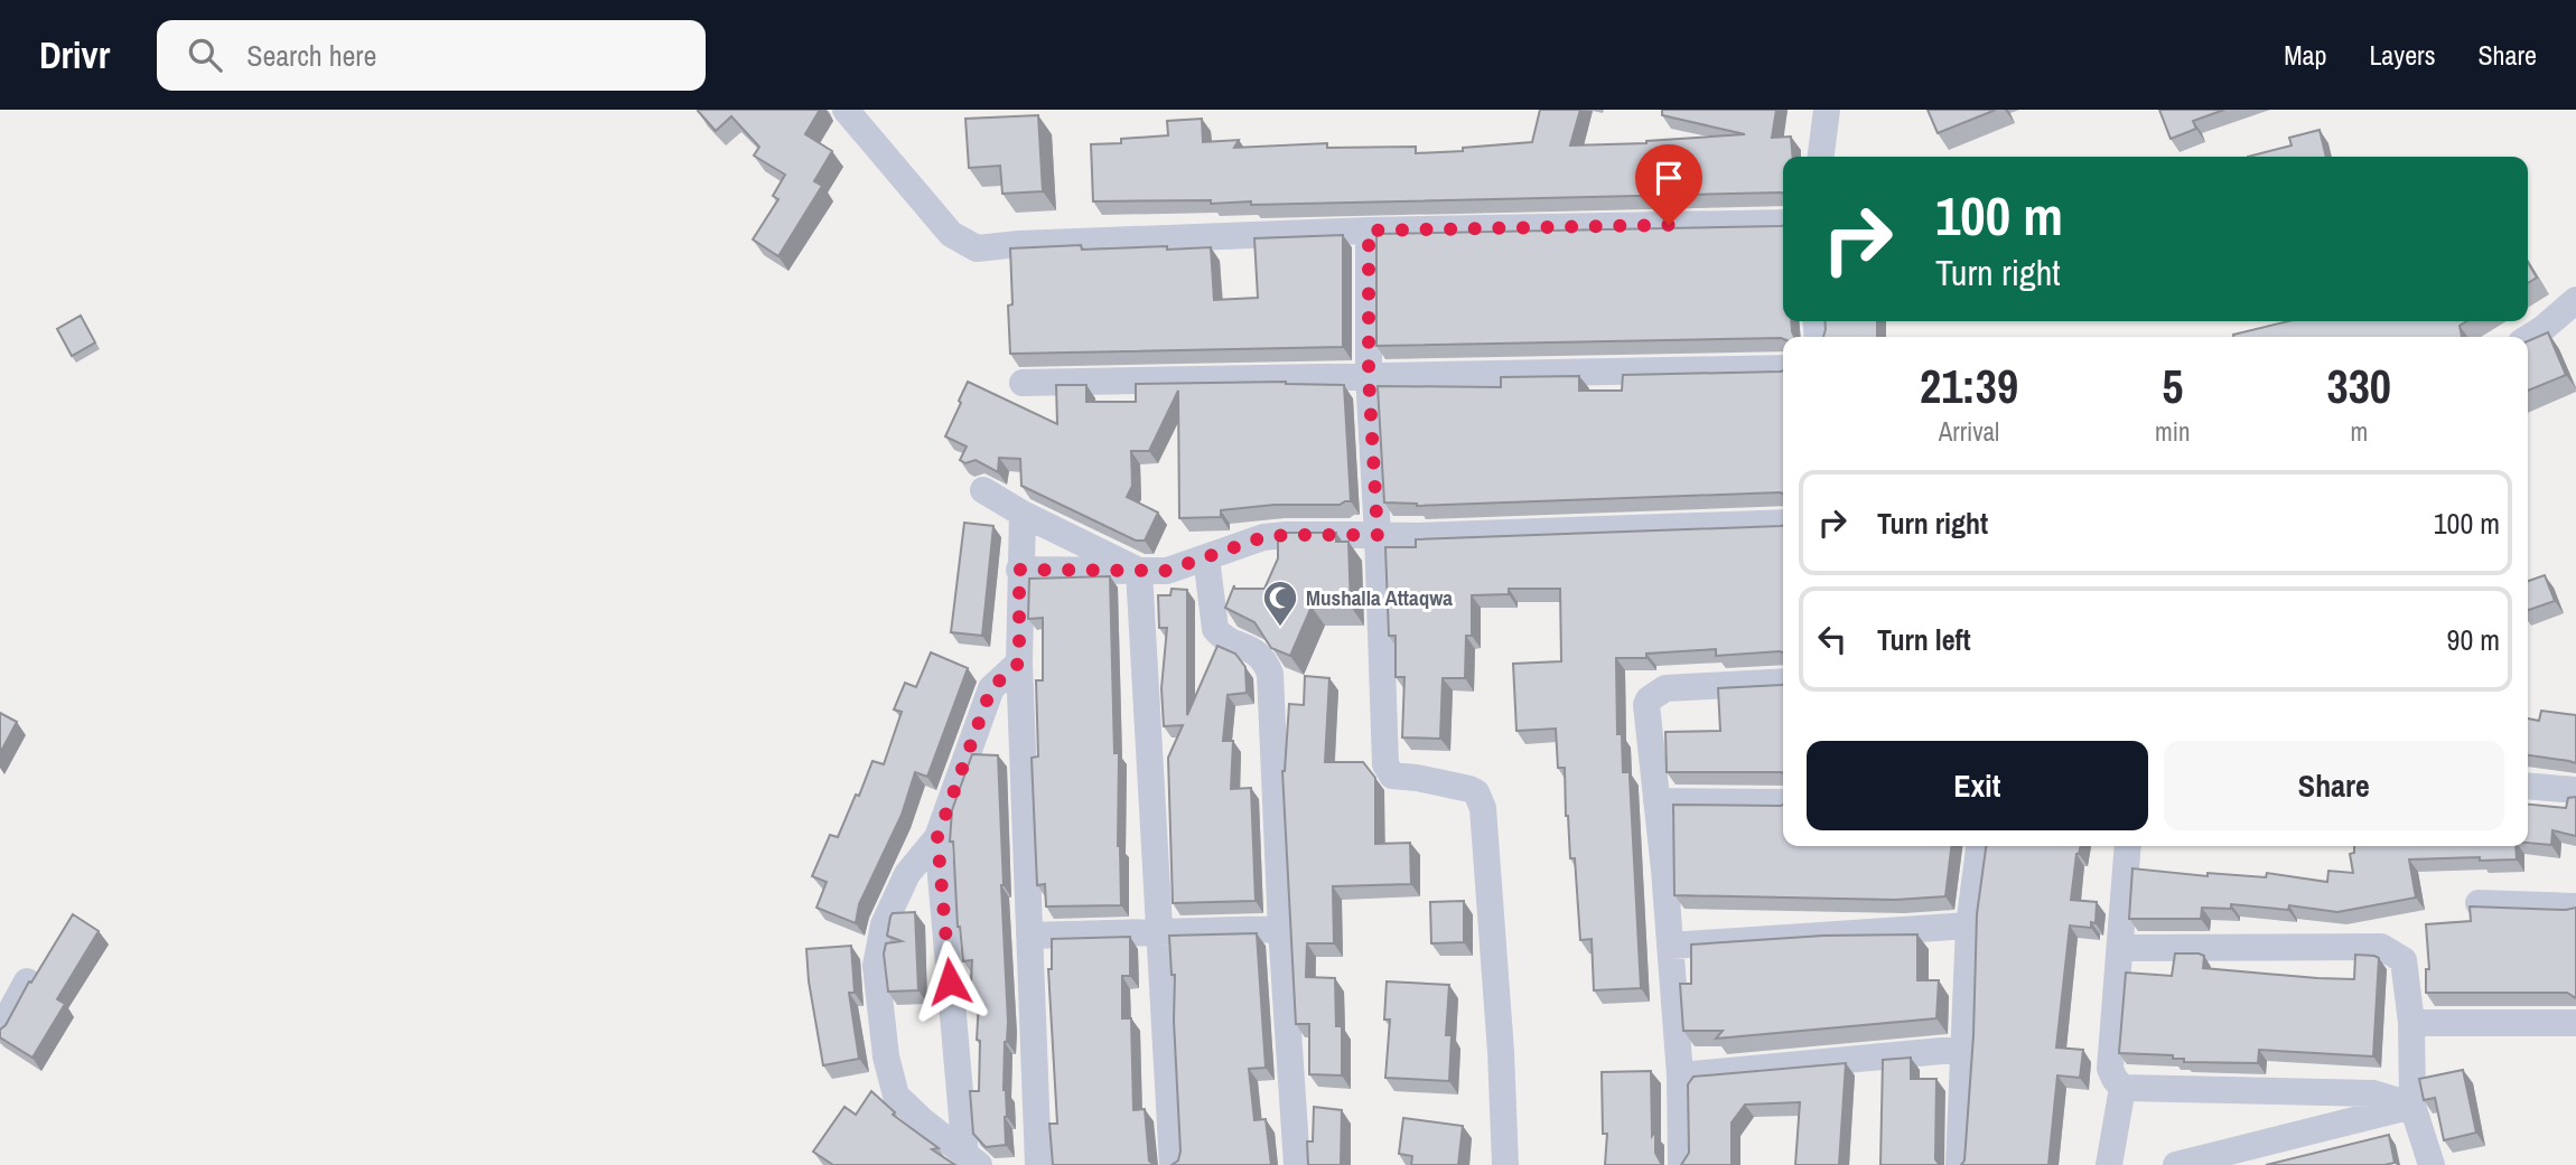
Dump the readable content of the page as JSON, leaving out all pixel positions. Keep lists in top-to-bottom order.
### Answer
{
  "places": {
    "mosque": ["Mushalla Attaqwa"]
  },
  "page": {
    "header": "Drivr",
    "search": "Search here",
    "nav": ["Map", "Layers", "Share"],
    "turn": ["100 m", "Turn right"],
    "eta": [
      "21:39",
      "Arrival",
      "5",
      "min",
      "330",
      "m"
    ],
    "list": [
      {
        "name": "Turn right",
        "value": "100 m"
      },
      {
        "name": "Turn left",
        "value": "90 m"
      }
    ],
    "buttons": ["Exit", "Share"]
  }
}
